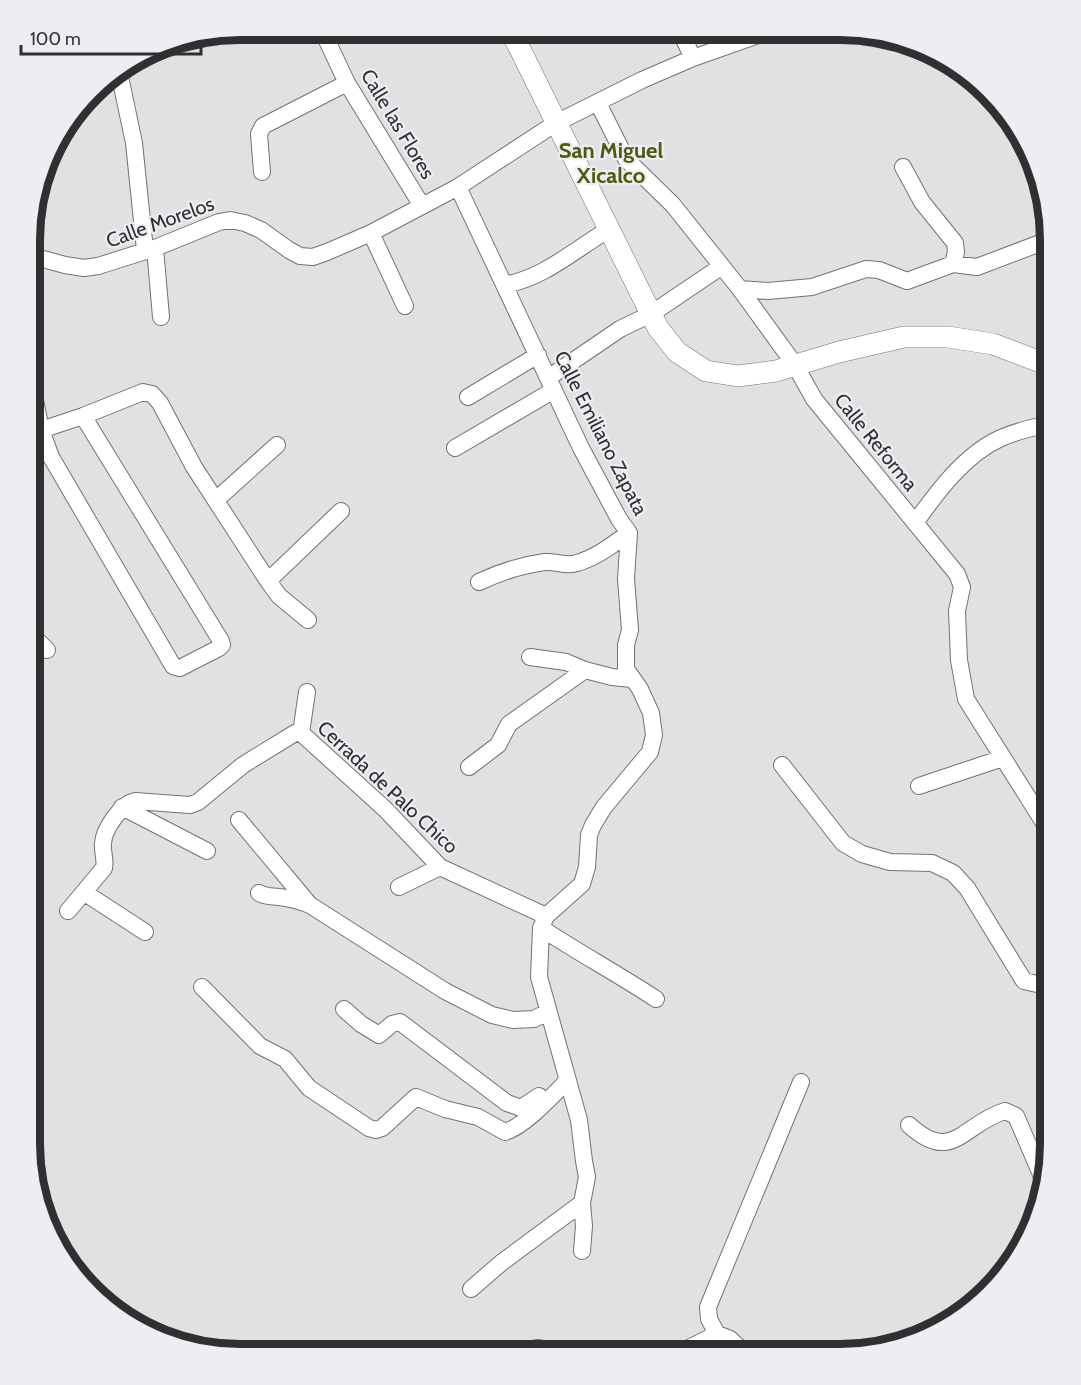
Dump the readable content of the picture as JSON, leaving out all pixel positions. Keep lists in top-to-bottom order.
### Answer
{
  "streets": {
    "street": [
      "Calle las Flores",
      "Calle Morelos",
      "Calle Emiliano Zapata",
      "Calle Reforma",
      "Cerrada de Palo Chico"
    ]
  },
  "crossings": [
    ["Calle las Flores", "Calle Morelos"],
    ["Calle Morelos", "Calle Emiliano Zapata"],
    ["Calle Morelos", "Calle Reforma"],
    ["Calle Emiliano Zapata", "Cerrada de Palo Chico"]
  ],
  "districts": ["San Miguel Xicalco"],
  "scale_bar": "100 m"
}
